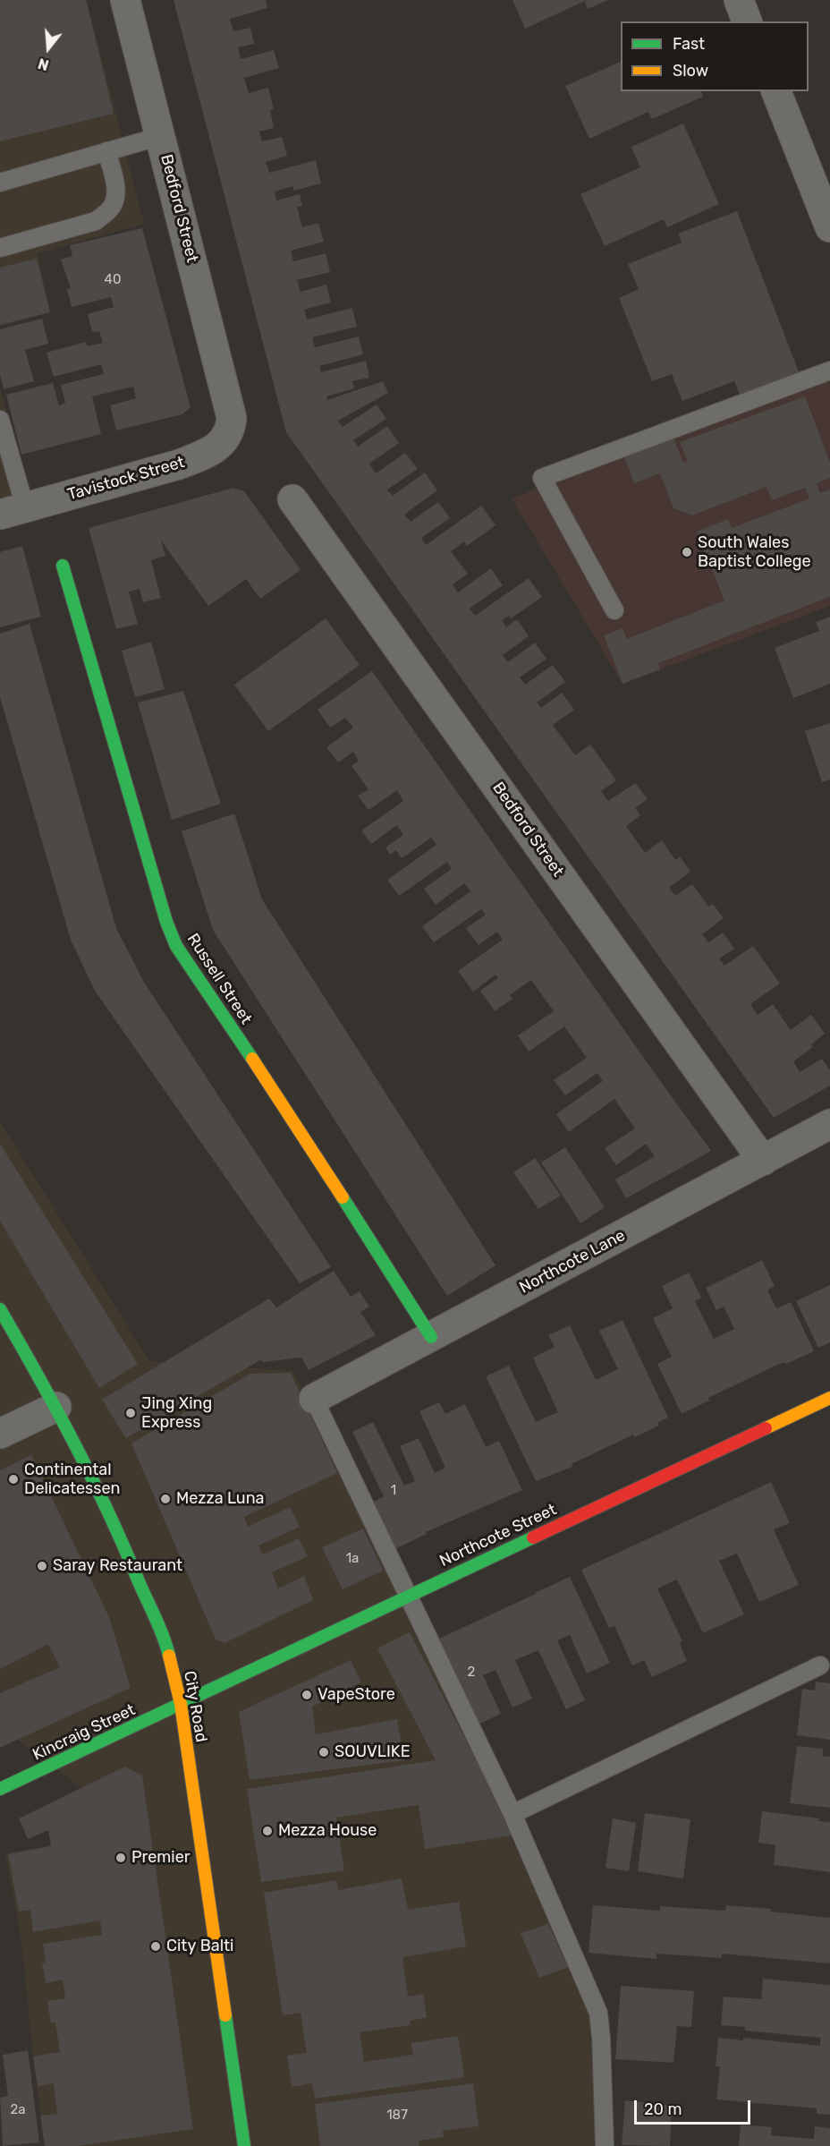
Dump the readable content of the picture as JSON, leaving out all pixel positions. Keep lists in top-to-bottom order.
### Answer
{
  "streets": {
    "street": [
      "Bedford Street",
      "Tavistock Street",
      "Russell Street",
      "Northcote Lane",
      "Northcote Street",
      "City Road",
      "Kincraig Street"
    ]
  },
  "crossings": [
    ["Bedford Street", "Tavistock Street"],
    ["Bedford Street", "Northcote Lane"],
    ["Russell Street", "Northcote Lane"],
    ["Northcote Street", "City Road"],
    ["Northcote Street", "Kincraig Street"],
    ["City Road", "Kincraig Street"]
  ],
  "places": [
    "South Wales Baptist College",
    "Jing Xing Express",
    "Continental Delicatessen",
    "Mezza Luna",
    "Saray Restaurant",
    "VapeStore",
    "SOUVLIKE",
    "Mezza House",
    "Premier",
    "City Balti"
  ],
  "house_numbers": [
    "40",
    "1",
    "1a",
    "2",
    "2a",
    "187"
  ],
  "legend": ["Fast", "Slow"],
  "scale_bar": "20 m",
  "north": "bottom"
}
